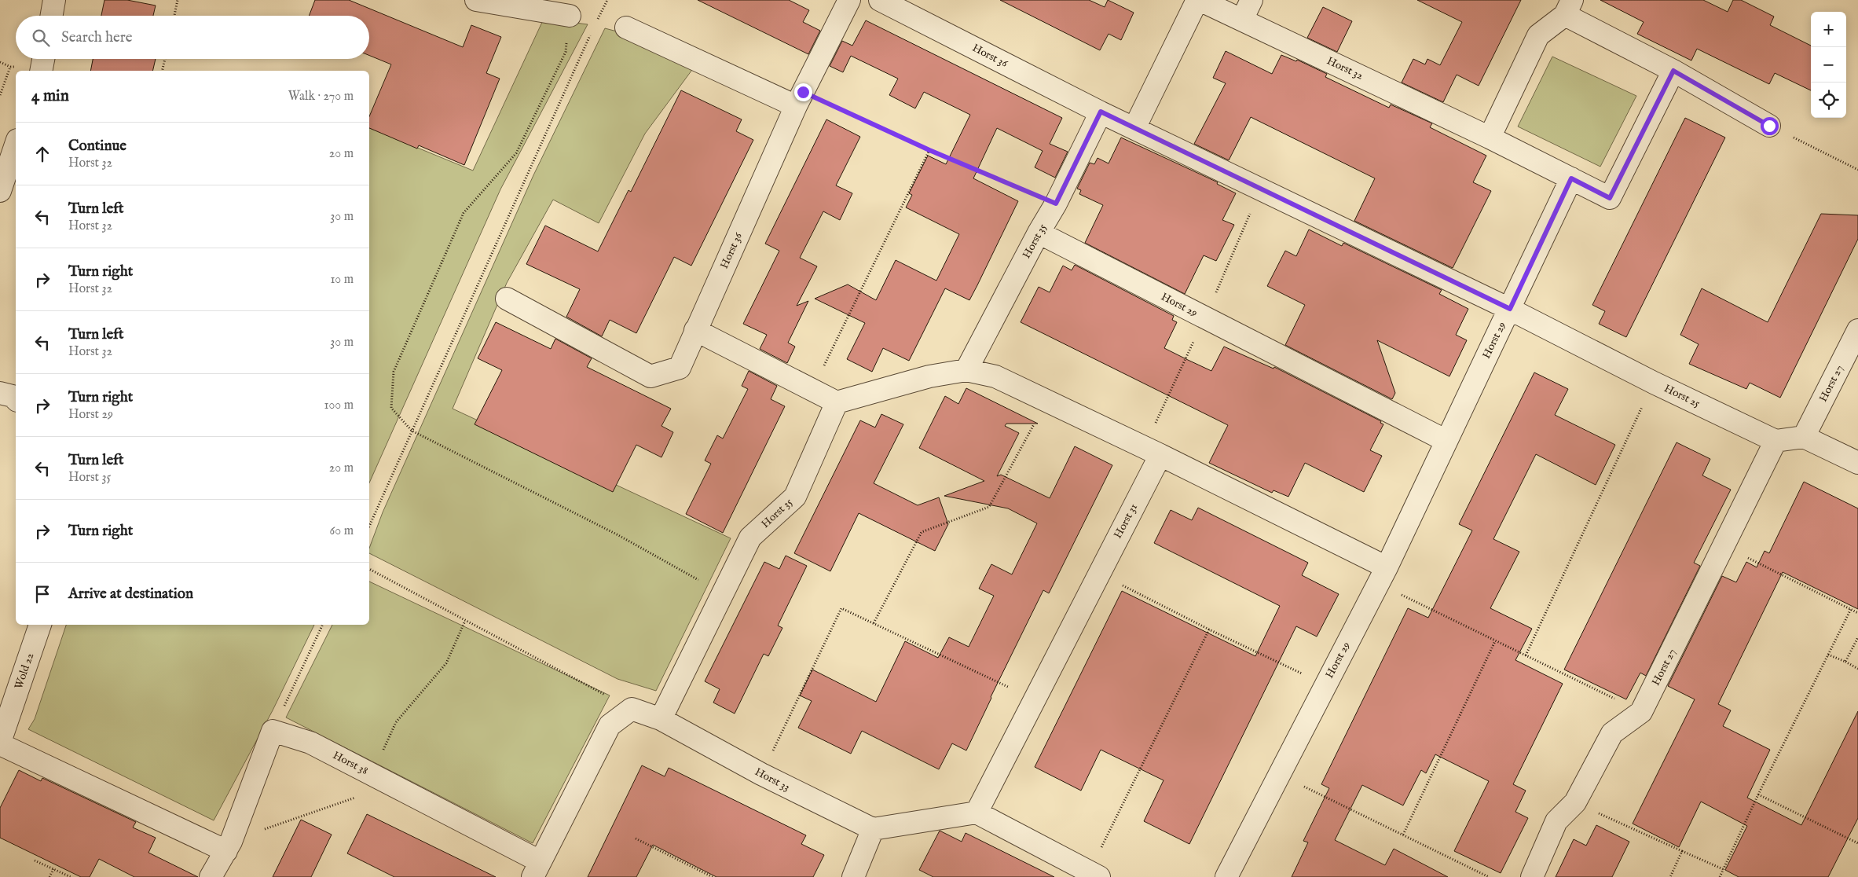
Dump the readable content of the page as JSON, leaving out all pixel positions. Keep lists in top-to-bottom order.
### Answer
{
  "streets": {
    "street": [
      "Horst 36",
      "Horst 32",
      "Horst 35",
      "Horst 29",
      "Horst 27",
      "Horst 25",
      "Horst 31",
      "Wold 22",
      "Horst 38",
      "Horst 33"
    ]
  },
  "crossings": [
    ["Horst 36", "Horst 35"],
    ["Horst 36", "Horst 29"],
    ["Horst 35", "Horst 29"],
    ["Horst 35", "Horst 33"],
    ["Horst 29", "Horst 25"],
    ["Horst 27", "Horst 25"]
  ],
  "page": {
    "map_buttons": ["+", "−"],
    "search": "Search here",
    "heading": ["4 min", "Walk · 270 m"],
    "list": [
      ["Continue", "Horst 32", "20 m"],
      ["Turn left", "Horst 32", "30 m"],
      ["Turn right", "Horst 32", "10 m"],
      ["Turn left", "Horst 32", "30 m"],
      ["Turn right", "Horst 29", "100 m"],
      ["Turn left", "Horst 35", "20 m"],
      ["Turn right", "60 m"],
      "Arrive at destination"
    ]
  }
}
